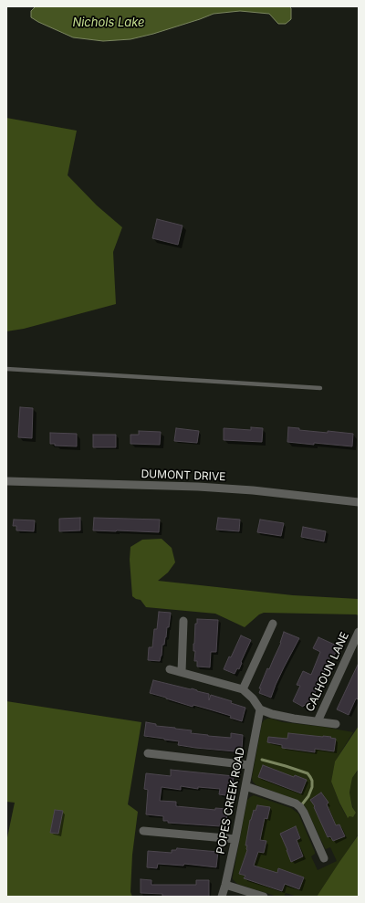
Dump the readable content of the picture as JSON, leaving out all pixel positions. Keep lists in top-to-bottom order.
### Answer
{
  "streets": {
    "street": ["DUMONT DRIVE", "CALHOUN LANE", "POPES CREEK ROAD"]
  },
  "water": ["Nichols Lake"]
}
